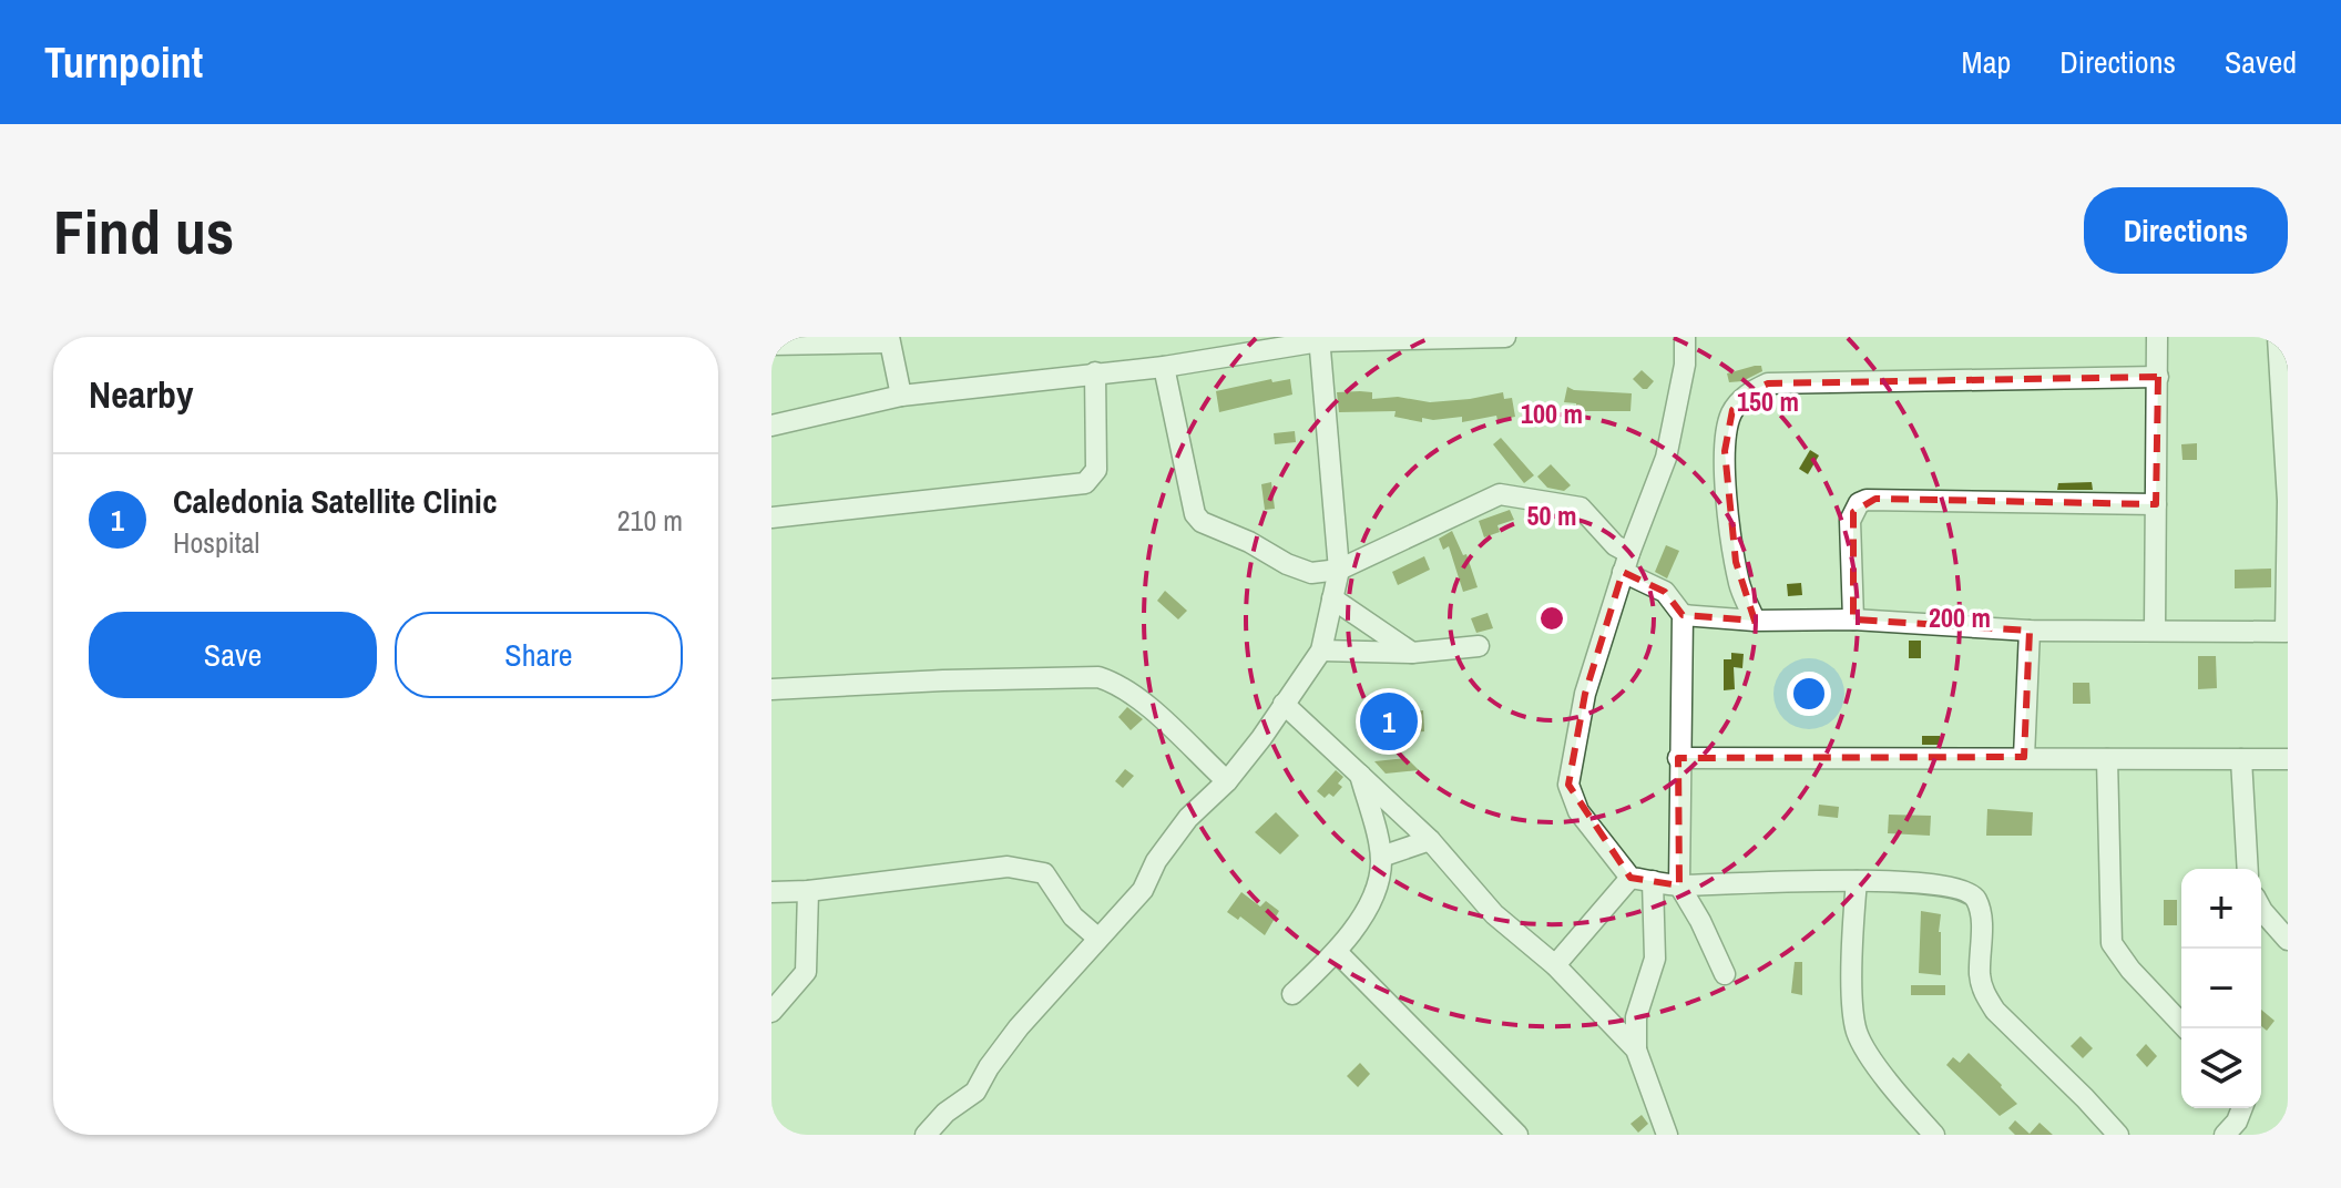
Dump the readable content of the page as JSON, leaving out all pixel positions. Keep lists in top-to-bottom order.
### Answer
{
  "page": {
    "header": "Turnpoint",
    "nav": ["Map", "Directions", "Saved"],
    "buttons": [
      "Directions",
      ["Save", "Share"]
    ],
    "title": "Find us",
    "heading": "Nearby",
    "list": [
      {
        "mark": "1",
        "name": "Caledonia Satellite Clinic",
        "note": "Hospital",
        "value": "210 m"
      }
    ],
    "pins": "1",
    "map_buttons": ["+", "−"]
  },
  "rings": [
    "150 m",
    "100 m",
    "50 m",
    "200 m"
  ]
}
